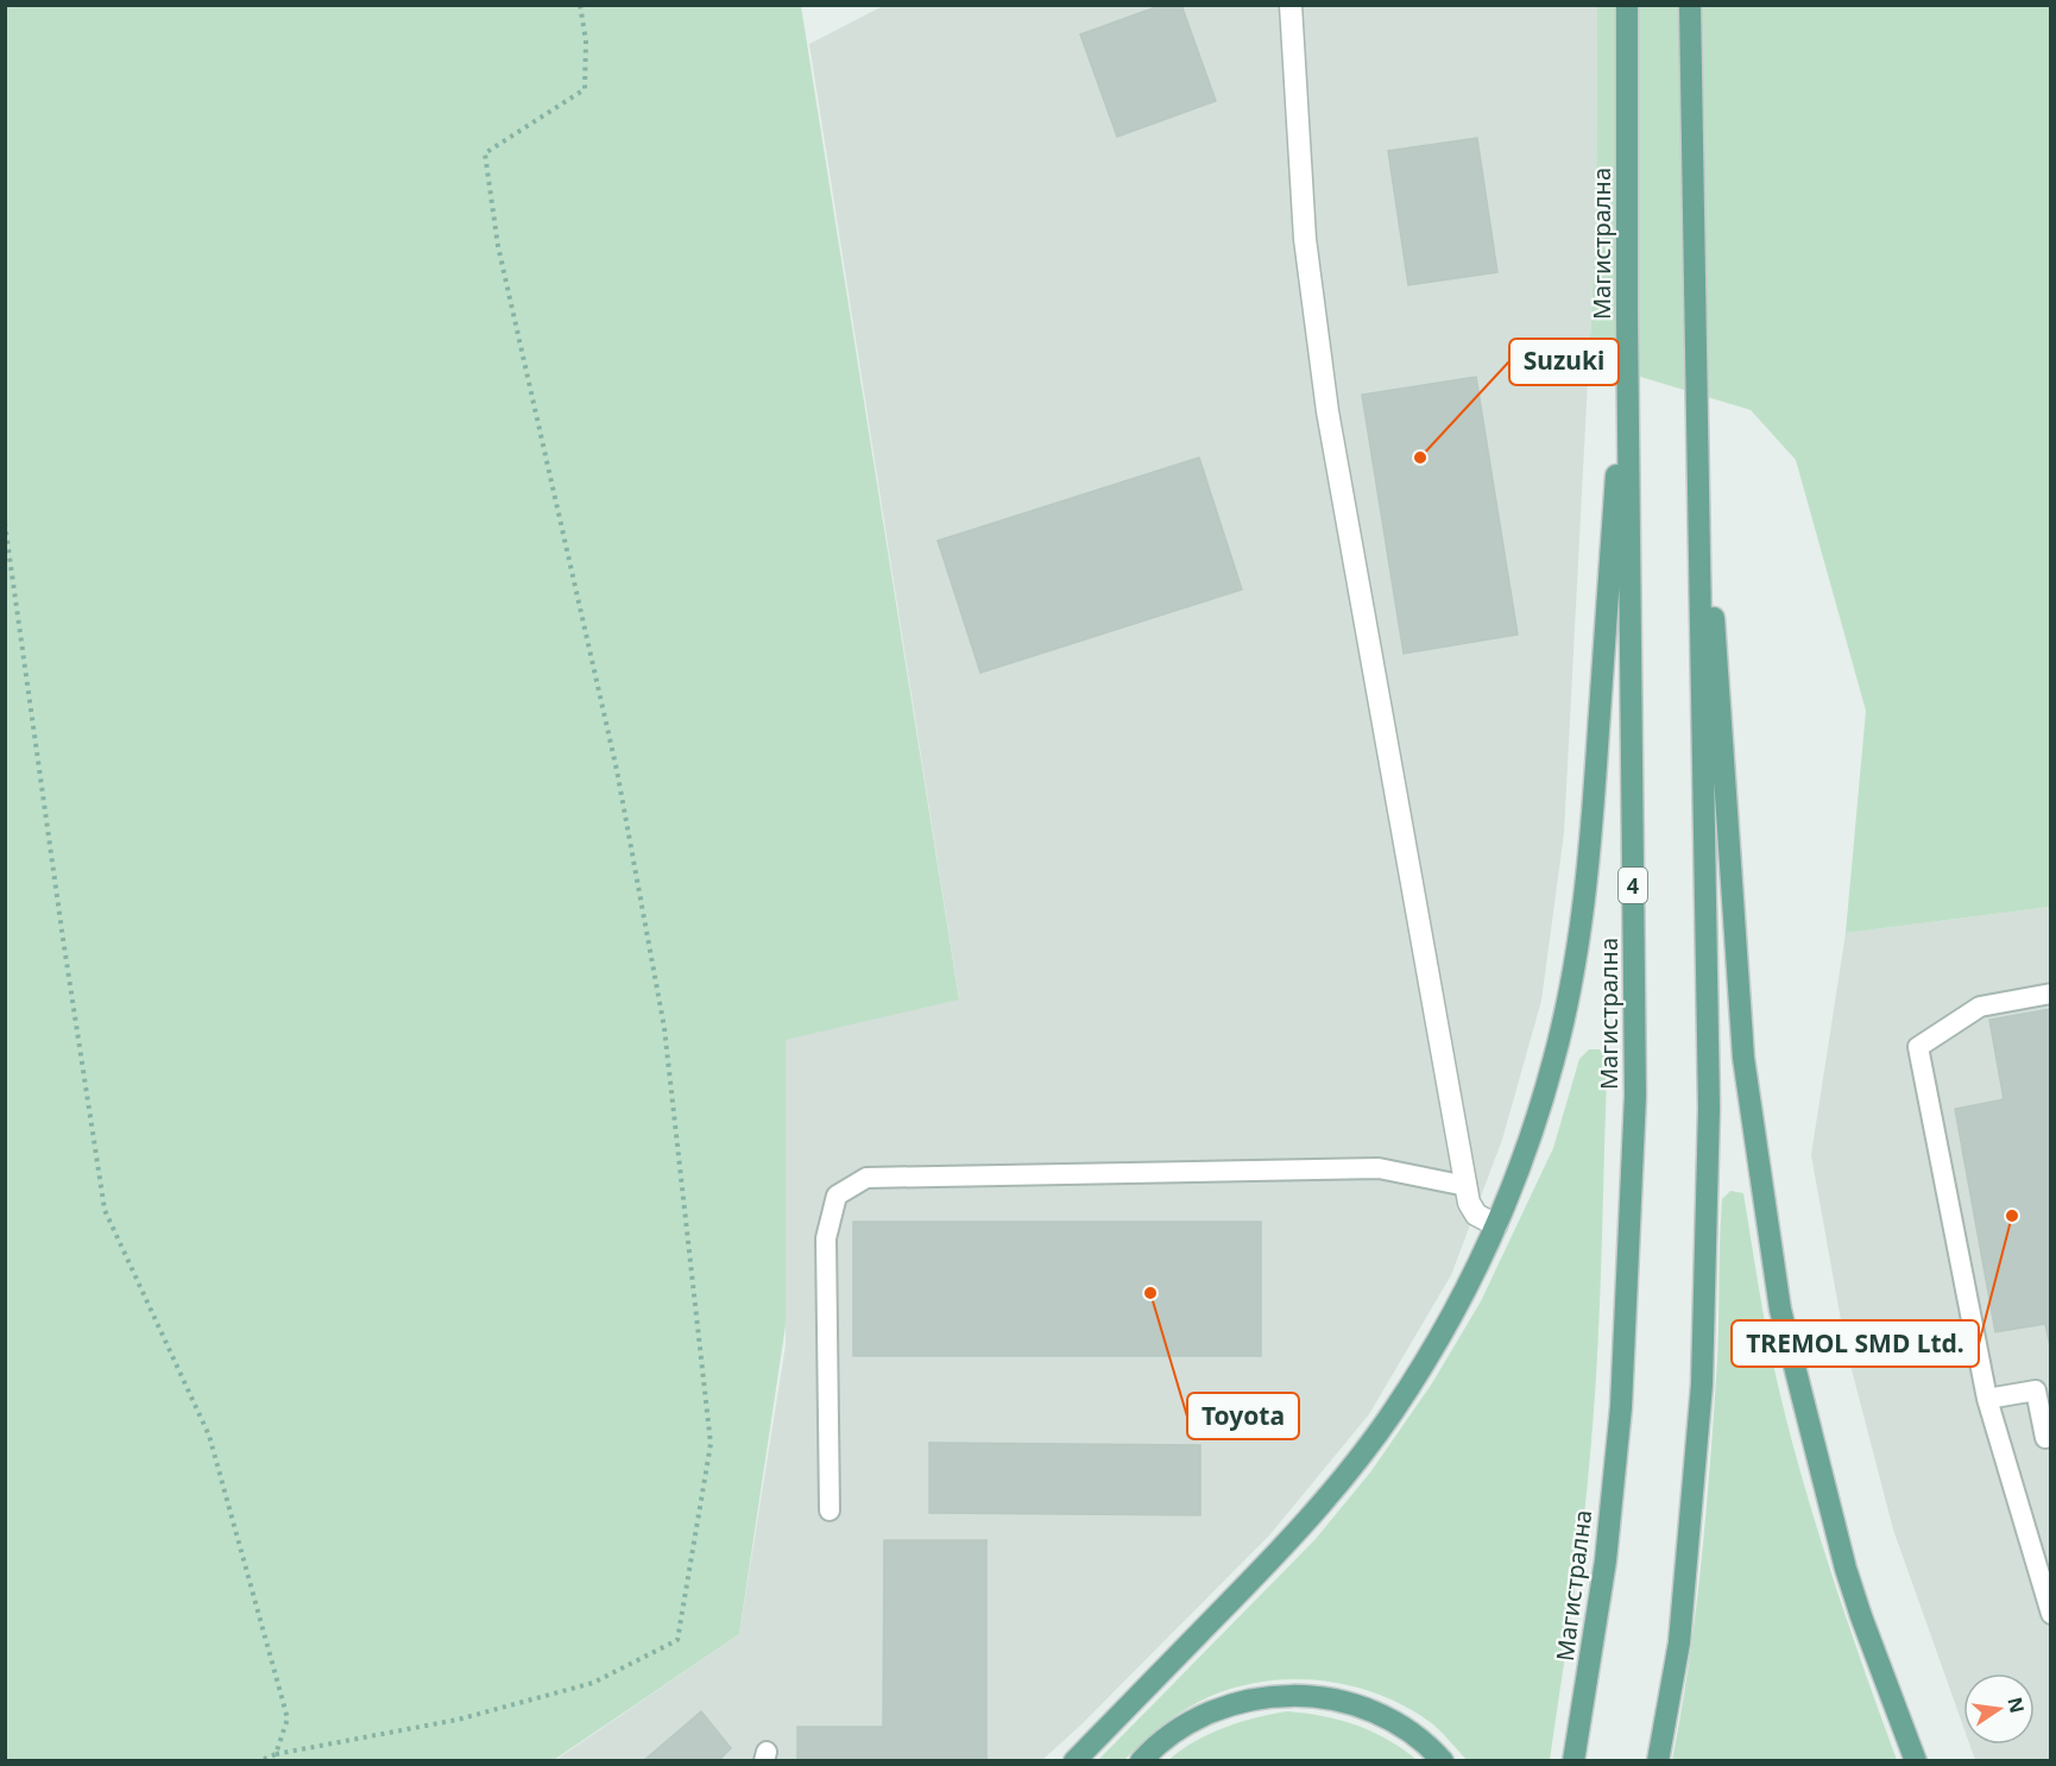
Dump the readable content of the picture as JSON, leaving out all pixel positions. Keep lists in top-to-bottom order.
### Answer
{
  "streets": {
    "main road": ["Магистрална", "4"]
  },
  "places": ["Suzuki", "TREMOL SMD Ltd.", "Toyota"],
  "north": "right"
}
